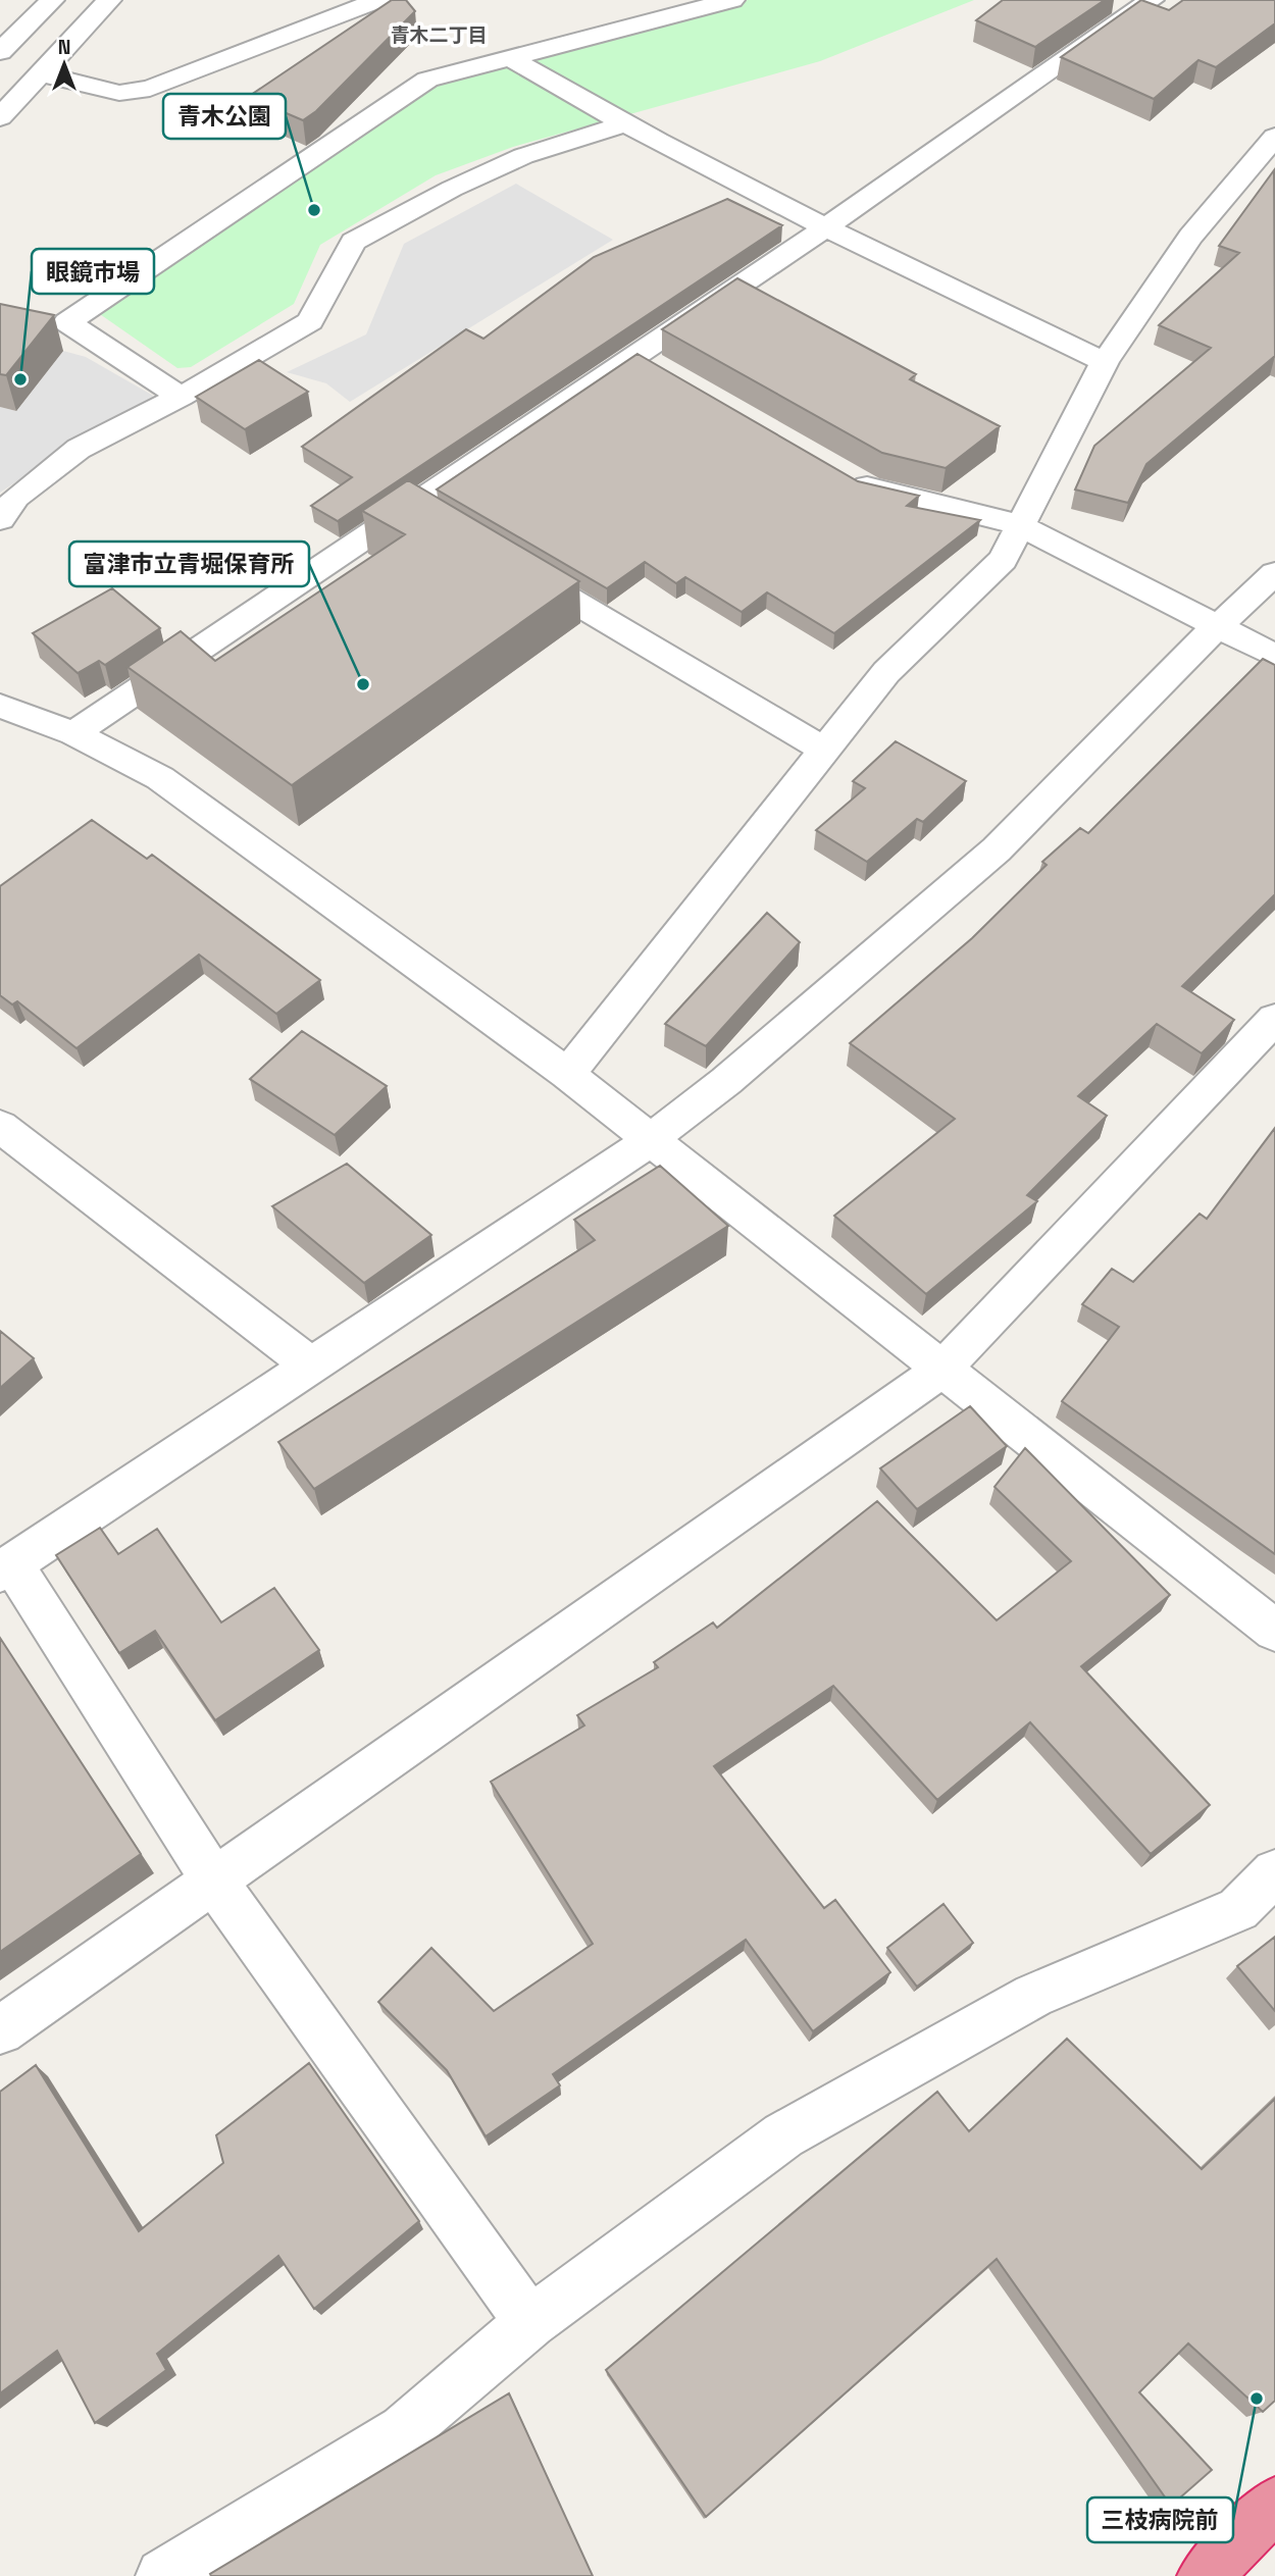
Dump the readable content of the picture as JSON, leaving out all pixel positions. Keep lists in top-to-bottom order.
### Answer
{
  "districts": ["青木二丁目"],
  "places": [
    "青木公園",
    "眼鏡市場",
    "富津市立青堀保育所",
    "三枝病院前"
  ],
  "north": "top"
}
